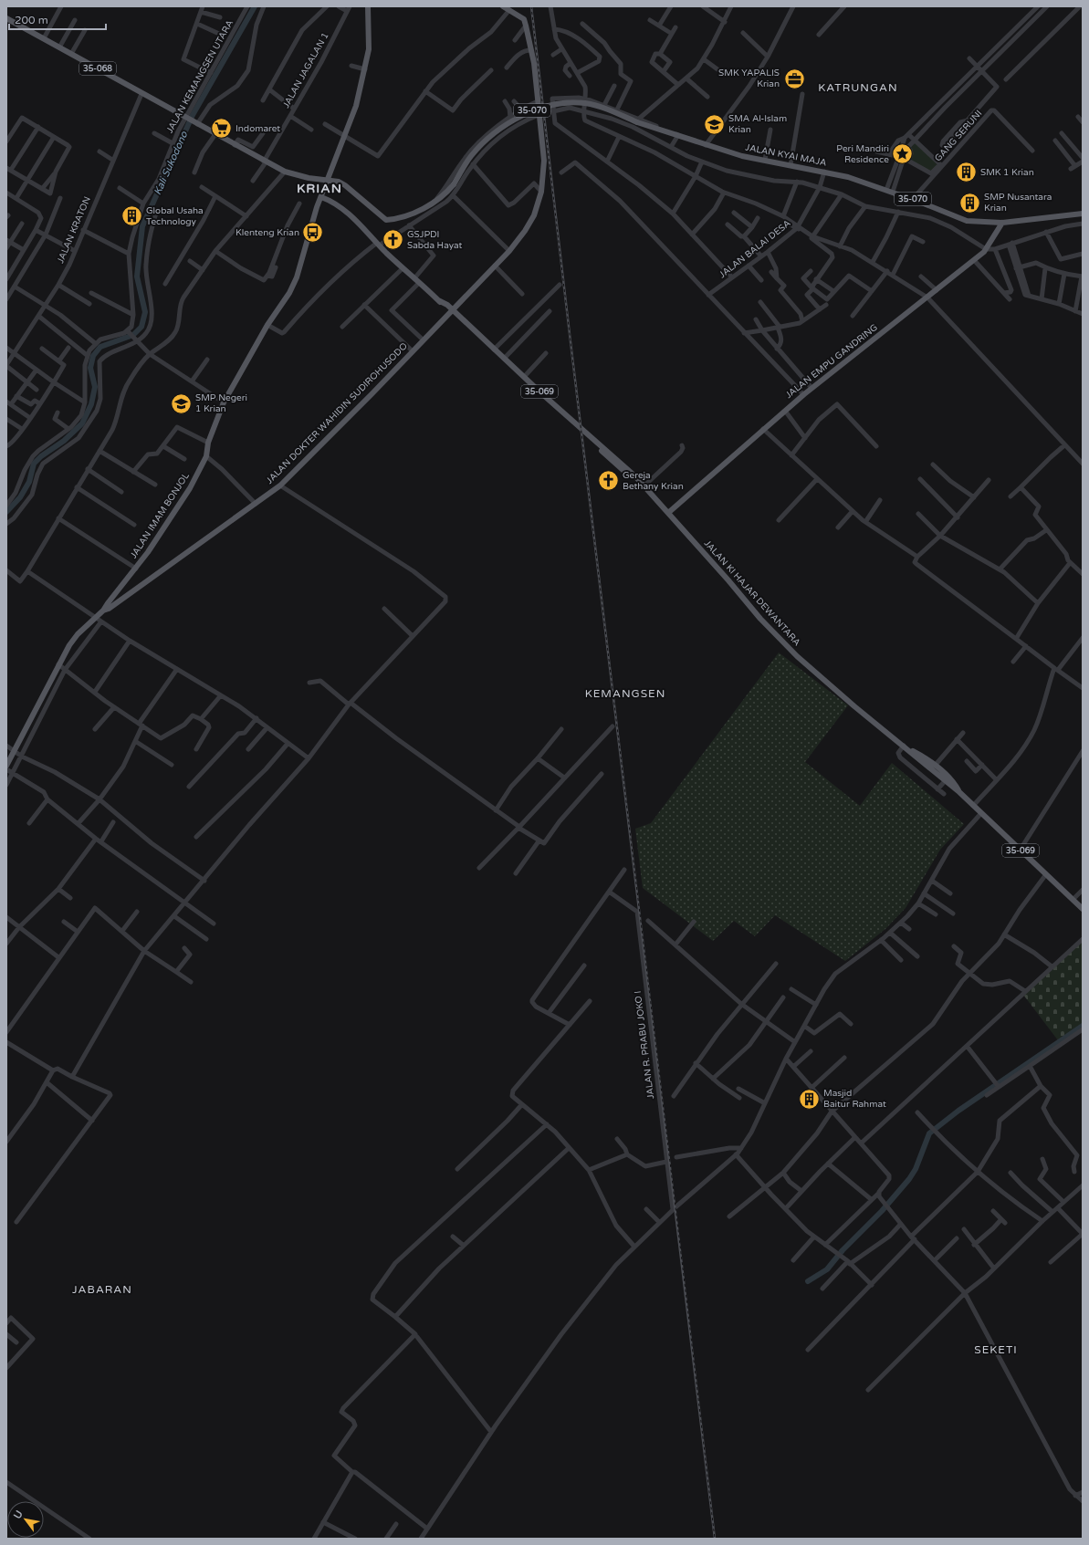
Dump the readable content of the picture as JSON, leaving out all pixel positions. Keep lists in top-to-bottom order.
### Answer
{
  "streets": {
    "main road": [
      "35-068",
      "35-070",
      "JALAN KYAI MAJA",
      "JALAN EMPU GANDRING",
      "35-069",
      "JALAN DOKTER WAHIDIN SUDIROHUSODO",
      "JALAN IMAM BONJOL",
      "JALAN KI HAJAR DEWANTARA"
    ],
    "street": [
      "JALAN JAGALAN 1",
      "JALAN KEMANGSEN UTARA",
      "GANG SERUNI",
      "JALAN KRATON",
      "JALAN BALAI DESA",
      "JALAN R. PRABU JOKO I"
    ]
  },
  "crossings": [
    ["35-068", "JALAN JAGALAN 1"],
    ["35-068", "JALAN KEMANGSEN UTARA"],
    ["35-068", "35-070"],
    ["35-068", "JALAN KRATON"],
    ["35-068", "JALAN IMAM BONJOL"],
    ["35-070", "JALAN KYAI MAJA"],
    ["35-070", "JALAN IMAM BONJOL"],
    ["GANG SERUNI", "JALAN KYAI MAJA"],
    ["JALAN KYAI MAJA", "JALAN BALAI DESA"],
    ["JALAN KYAI MAJA", "JALAN EMPU GANDRING"],
    ["JALAN EMPU GANDRING", "JALAN KI HAJAR DEWANTARA"],
    ["JALAN DOKTER WAHIDIN SUDIROHUSODO", "JALAN IMAM BONJOL"],
    ["JALAN DOKTER WAHIDIN SUDIROHUSODO", "JALAN KI HAJAR DEWANTARA"],
    ["JALAN IMAM BONJOL", "JALAN KI HAJAR DEWANTARA"]
  ],
  "districts": [
    "KATRUNGAN",
    "KRIAN",
    "KEMANGSEN",
    "JABARAN",
    "SEKETI"
  ],
  "water": ["Kali Sukodono"],
  "places": {
    "office": ["SMK YAPALIS Krian"],
    "school or university": ["SMA Al-Islam Krian", "SMP Negeri 1 Krian"],
    "supermarket": ["Indomaret"],
    "place": ["Peri Mandiri Residence"],
    "building": [
      "SMK 1 Krian",
      "SMP Nusantara Krian",
      "Global Usaha Technology",
      "Masjid Baitur Rahmat"
    ],
    "bus stop": ["Klenteng Krian"],
    "church": ["GSJPDI Sabda Hayat", "Gereja Bethany Krian"]
  },
  "scale_bar": "200 m",
  "north": "top left"
}
